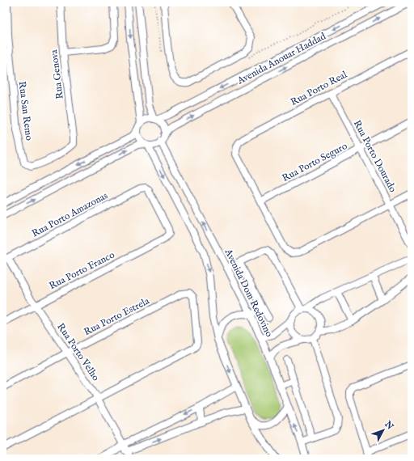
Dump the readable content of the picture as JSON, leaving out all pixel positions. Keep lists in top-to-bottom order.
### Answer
{
  "streets": {
    "street": [
      "Avenida Anouar Haddad",
      "Rua Genova",
      "Rua Porto Real",
      "Rua San Remo",
      "Rua Porto Dourado",
      "Rua Porto Seguro",
      "Rua Porto Amazonas",
      "Rua Porto Franco",
      "Avenida Dom Redovino",
      "Rua Porto Estrela",
      "Rua Porto Velho"
    ]
  },
  "crossings": [
    ["Avenida Anouar Haddad", "Avenida Dom Redovino"],
    ["Rua Genova", "Rua San Remo"],
    ["Rua Porto Real", "Rua Porto Dourado"],
    ["Rua Porto Real", "Rua Porto Seguro"],
    ["Rua Porto Dourado", "Rua Porto Seguro"],
    ["Rua Porto Amazonas", "Rua Porto Franco"],
    ["Rua Porto Amazonas", "Rua Porto Velho"],
    ["Rua Porto Franco", "Rua Porto Velho"],
    ["Rua Porto Estrela", "Rua Porto Velho"]
  ],
  "north": "top right"
}
